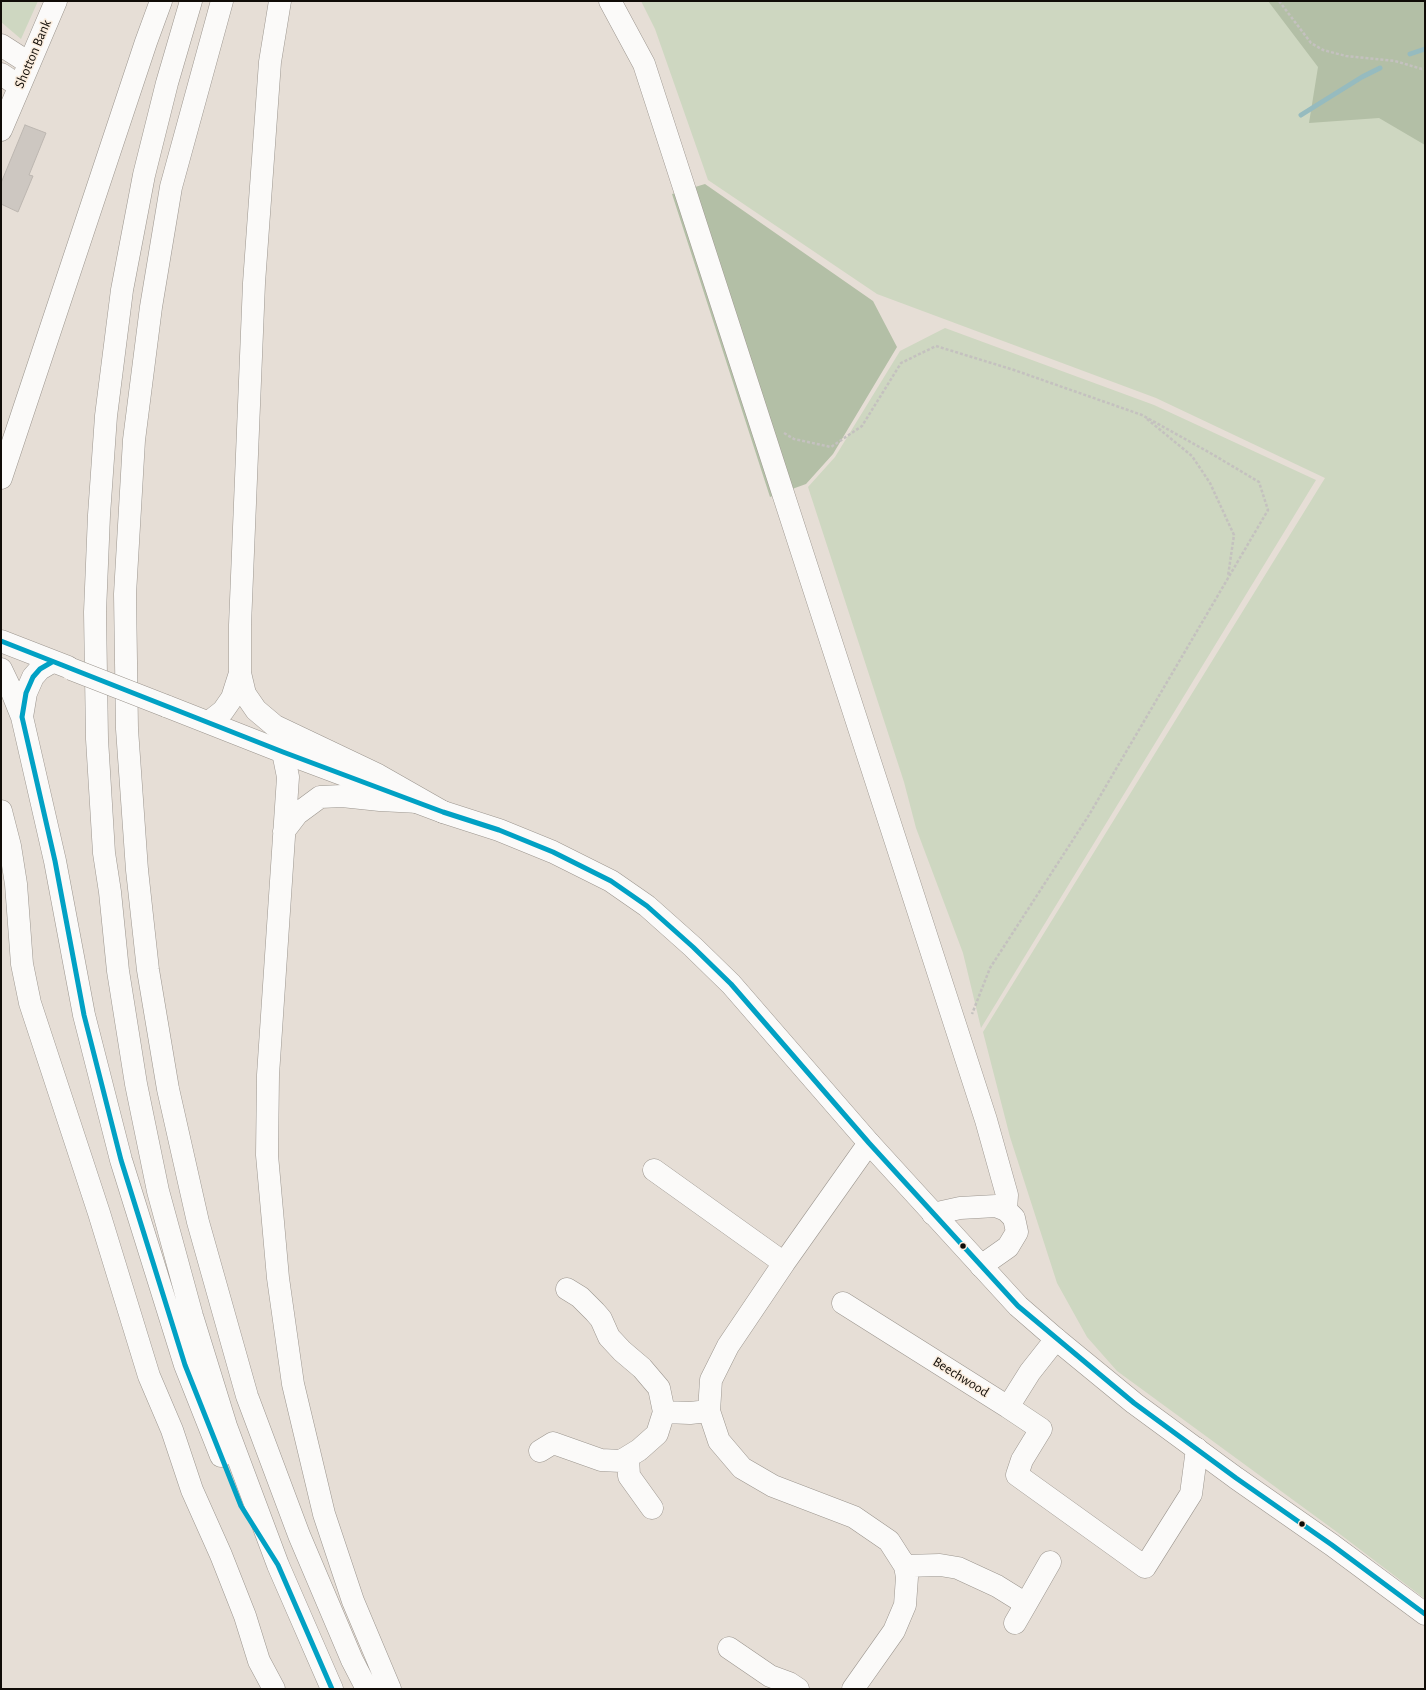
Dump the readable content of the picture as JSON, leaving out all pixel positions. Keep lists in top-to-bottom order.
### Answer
{
  "streets": {
    "main road": ["Shotton Bank", "Beechwood"]
  }
}
